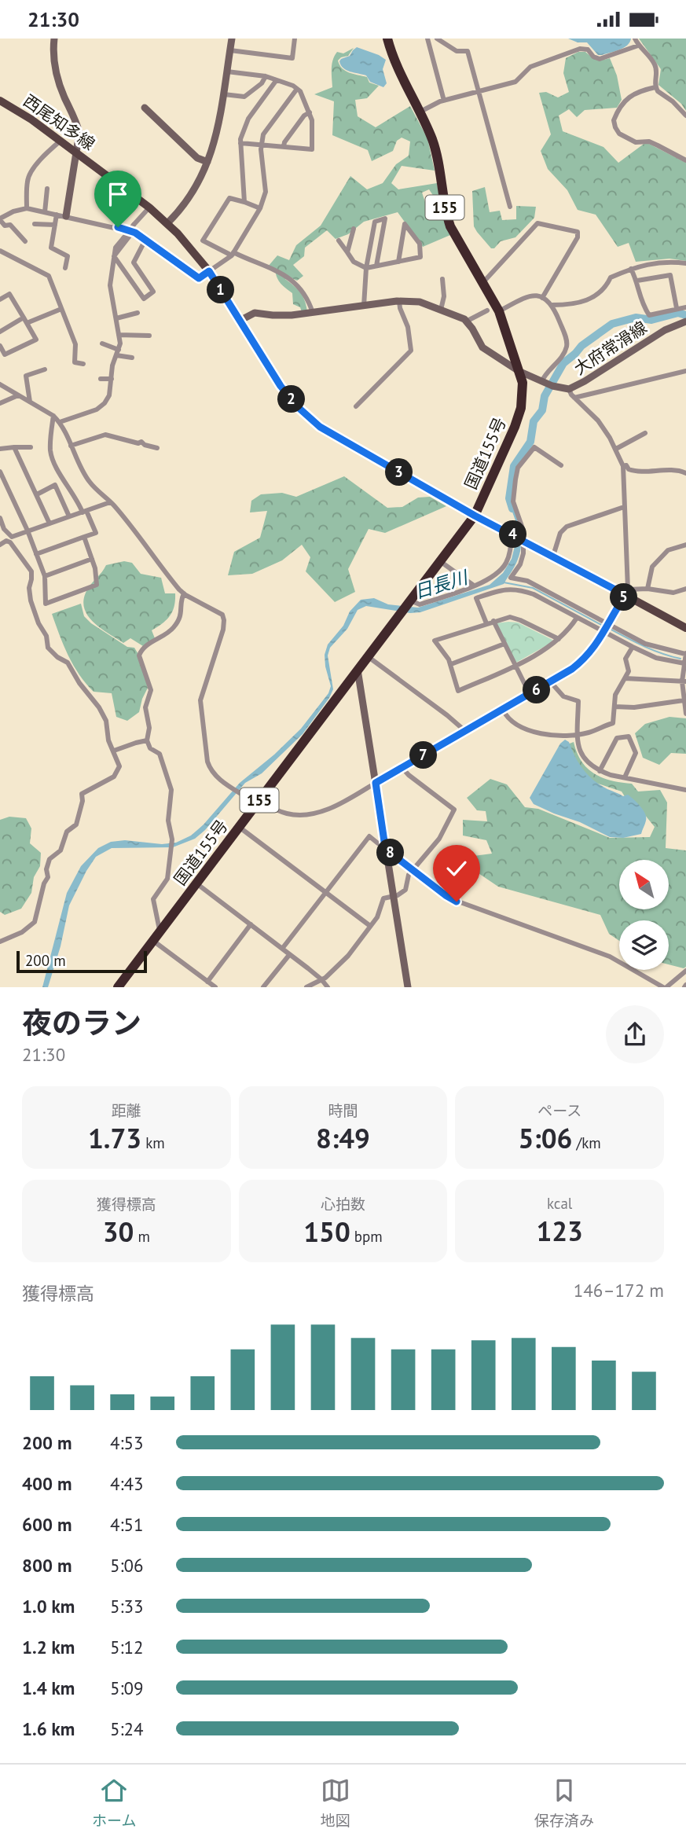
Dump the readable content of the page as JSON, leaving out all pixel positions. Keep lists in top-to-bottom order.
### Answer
{
  "streets": {
    "highway": ["155", "国道155号"],
    "main road": ["西尾知多線"],
    "street": ["大府常滑線"]
  },
  "crossings": [
    ["西尾知多線", "国道155号"],
    ["大府常滑線", "国道155号"]
  ],
  "water": ["日長川"],
  "scale_bar": "200 m",
  "north": "top left",
  "page": {
    "status": "21:30",
    "pins": [
      "1",
      "2",
      "3",
      "4",
      "5",
      "6",
      "7",
      "8"
    ],
    "scale": "200 m",
    "heading": ["夜のラン", "21:30"],
    "stats": [
      ["距離", "1.73 km"],
      ["時間", "8:49"],
      ["ペース", "5:06 /km"],
      ["獲得標高", "30 m"],
      ["心拍数", "150 bpm"],
      ["kcal", "123"]
    ],
    "chart": ["獲得標高", "146–172 m"],
    "list": [
      {
        "name": "200 m",
        "note": "4:53"
      },
      {
        "name": "400 m",
        "note": "4:43"
      },
      {
        "name": "600 m",
        "note": "4:51"
      },
      {
        "name": "800 m",
        "note": "5:06"
      },
      {
        "name": "1.0 km",
        "note": "5:33"
      },
      {
        "name": "1.2 km",
        "note": "5:12"
      },
      {
        "name": "1.4 km",
        "note": "5:09"
      },
      {
        "name": "1.6 km",
        "note": "5:24"
      }
    ],
    "tabs": ["ホーム", "地図", "保存済み"]
  }
}
